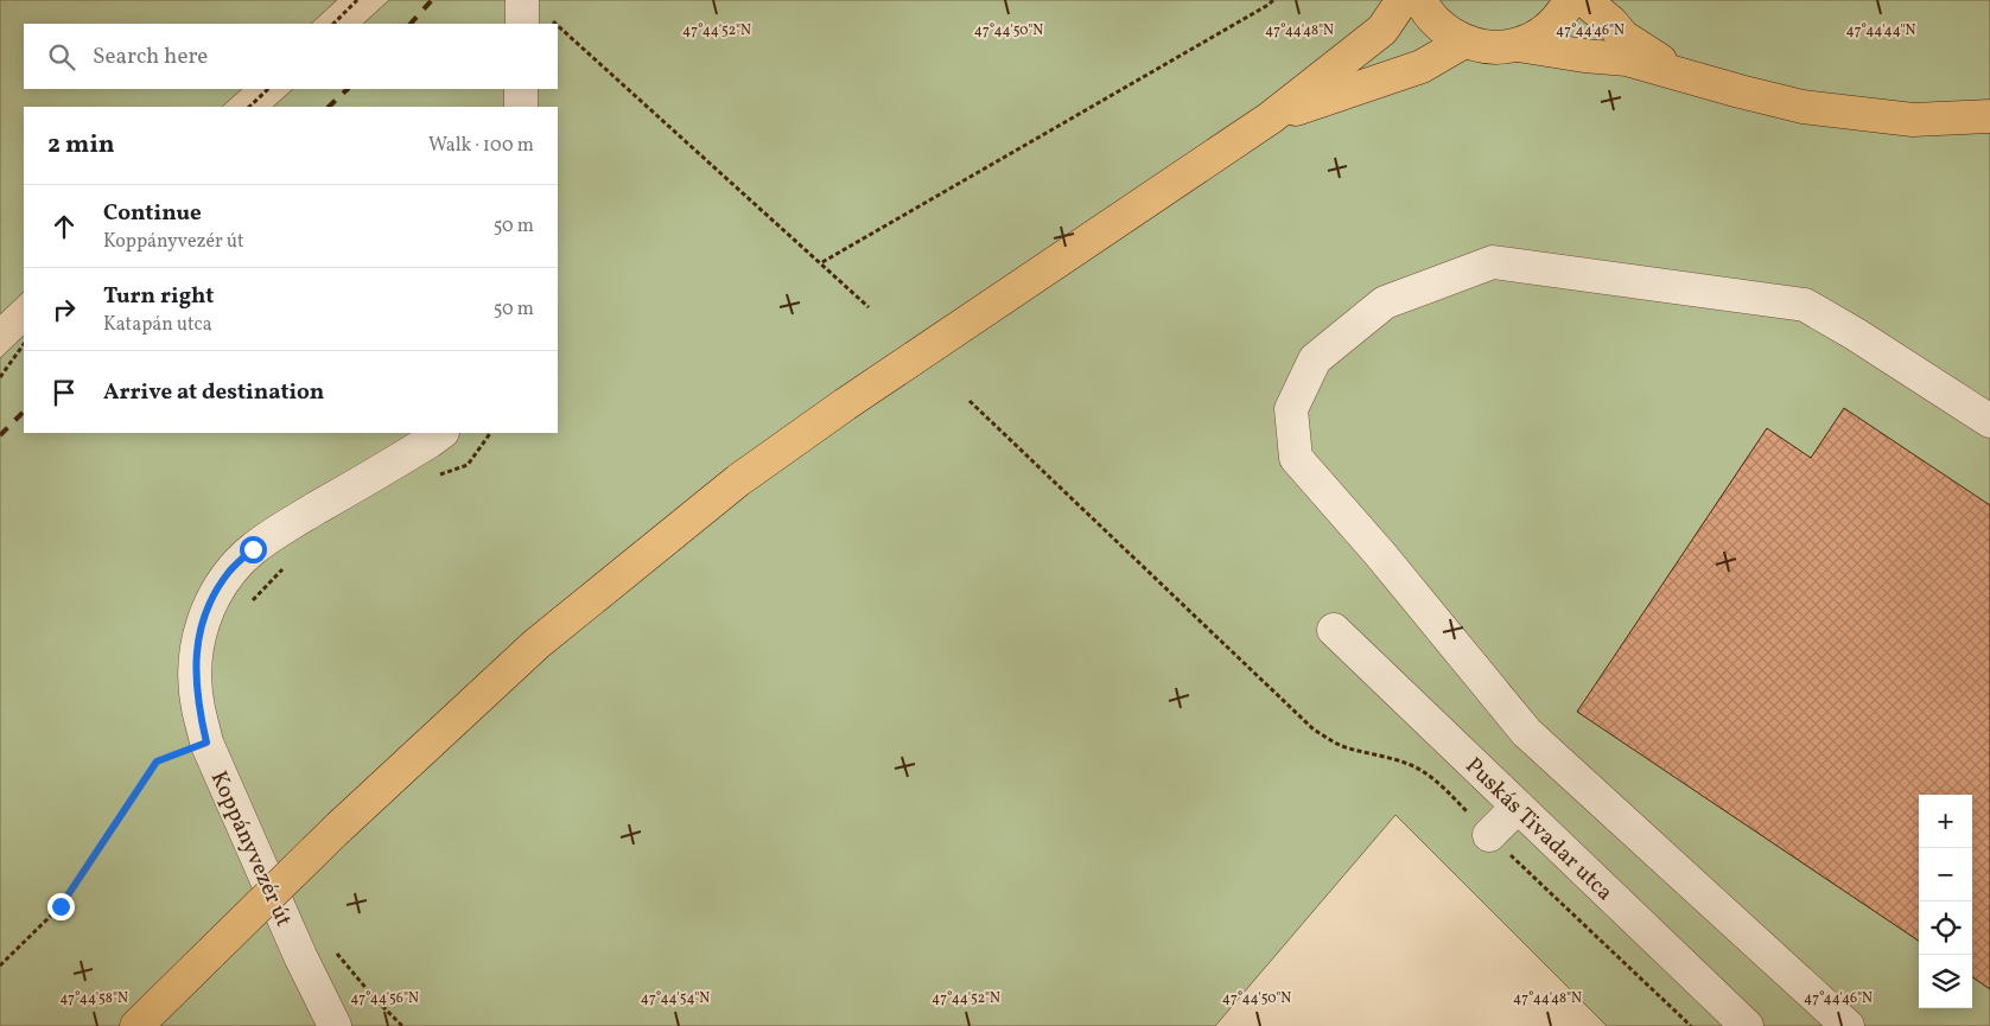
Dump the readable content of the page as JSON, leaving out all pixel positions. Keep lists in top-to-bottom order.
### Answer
{
  "streets": {
    "street": ["Puskás Tivadar utca", "Koppányvezér út"]
  },
  "page": {
    "search": "Search here",
    "heading": ["2 min", "Walk · 100 m"],
    "list": [
      ["Continue", "Koppányvezér út", "50 m"],
      ["Turn right", "Katapán utca", "50 m"],
      "Arrive at destination"
    ],
    "map_buttons": ["+", "−"]
  },
  "coordinates": [
    "47°44'52\"N",
    "47°44'50\"N",
    "47°44'48\"N",
    "47°44'46\"N",
    "47°44'44\"N",
    "47°44'58\"N",
    "47°44'56\"N",
    "47°44'54\"N"
  ]
}
